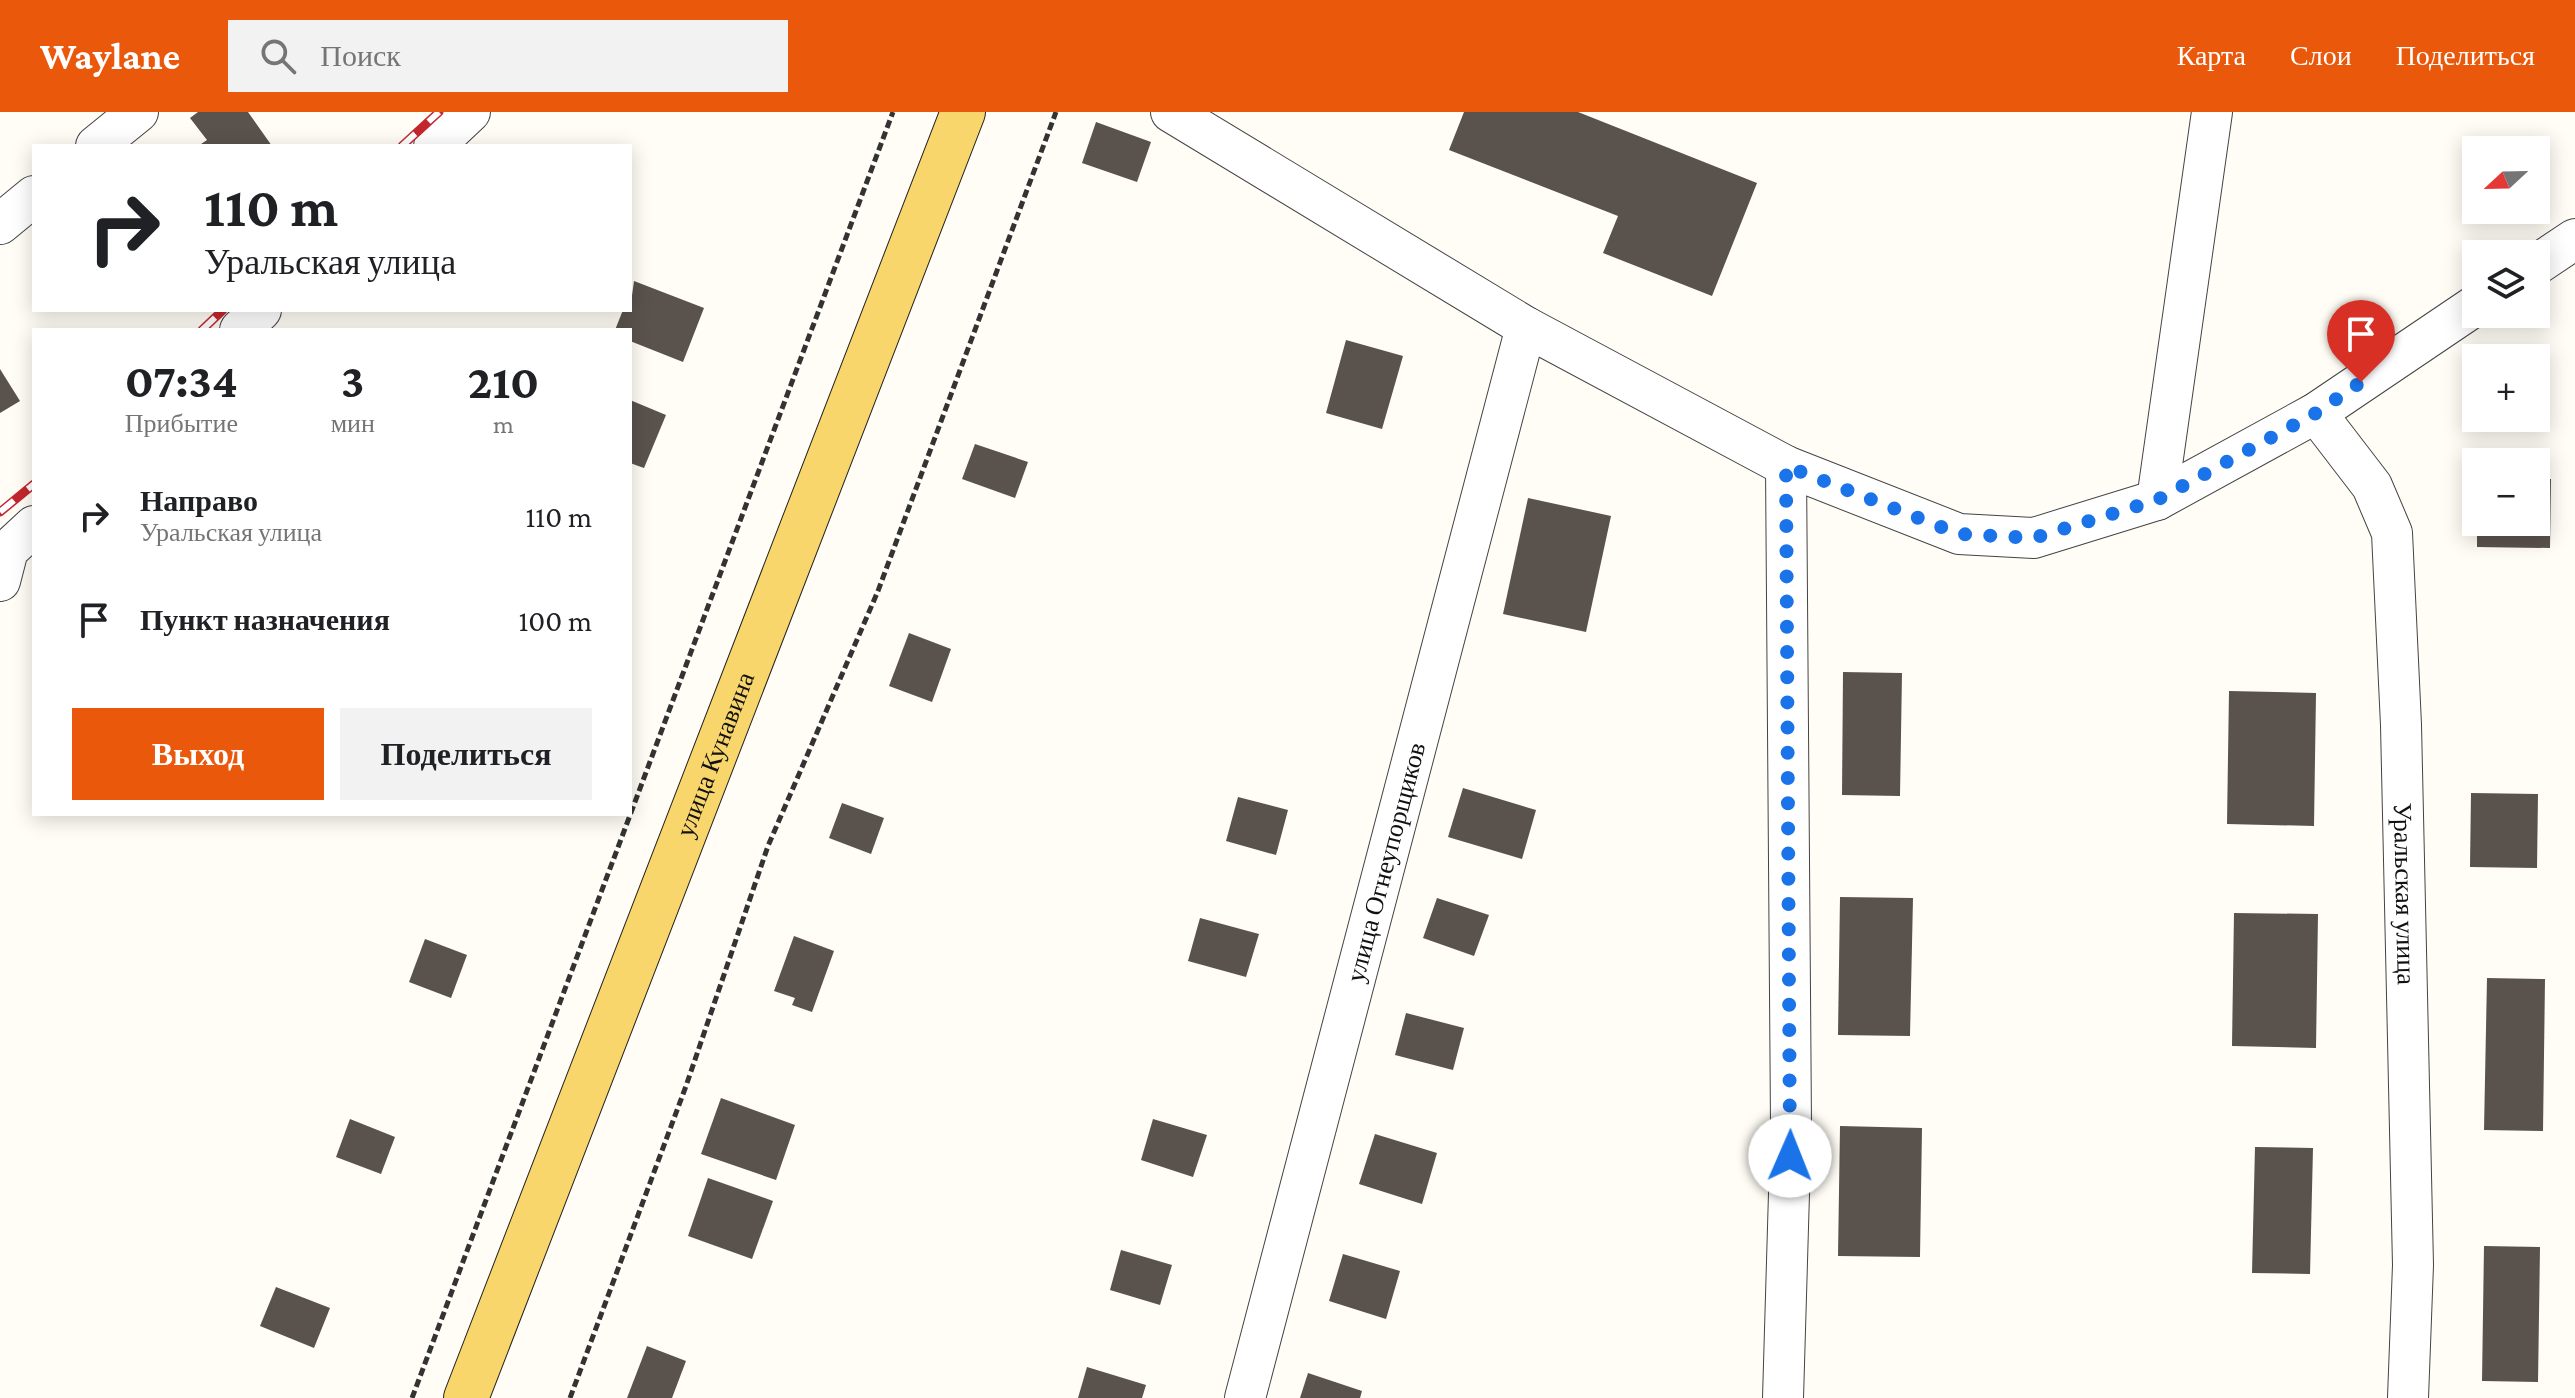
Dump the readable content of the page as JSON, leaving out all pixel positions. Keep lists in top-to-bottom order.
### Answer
{
  "streets": {
    "main road": ["улица Кунавина"],
    "street": ["улица Огнеупорщиков", "Уральская улица"]
  },
  "north": "left",
  "page": {
    "header": "Waylane",
    "search": "Поиск",
    "nav": ["Карта", "Слои", "Поделиться"],
    "map_buttons": ["+", "−"],
    "turn": ["110 m", "Уральская улица"],
    "eta": [
      "07:34",
      "Прибытие",
      "3",
      "мин",
      "210",
      "m"
    ],
    "list": [
      {
        "name": "Направо",
        "note": "Уральская улица",
        "value": "110 m"
      },
      {
        "name": "Пункт назначения",
        "value": "100 m"
      }
    ],
    "buttons": ["Выход", "Поделиться"]
  }
}
